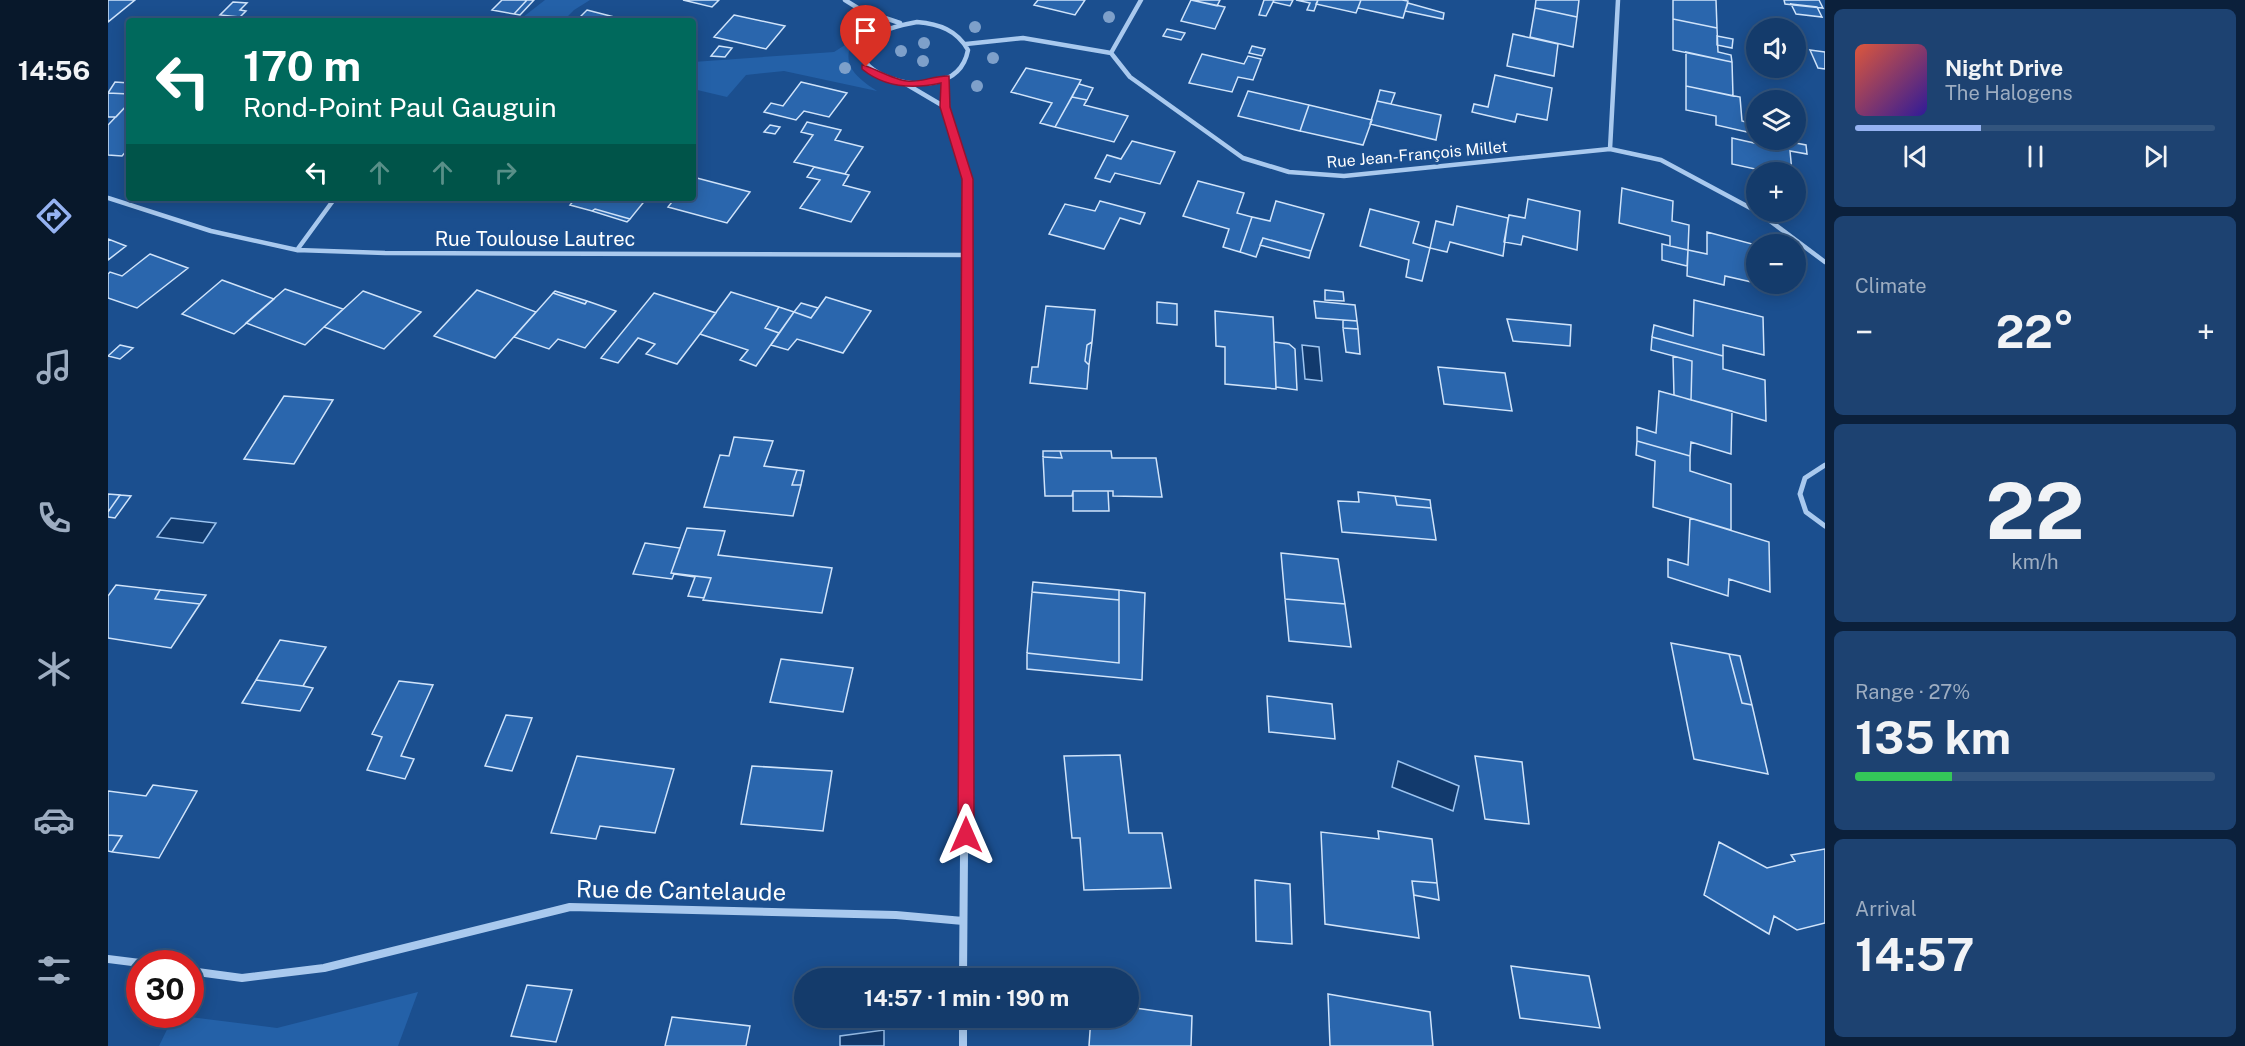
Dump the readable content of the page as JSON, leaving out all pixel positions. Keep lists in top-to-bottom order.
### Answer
{
  "streets": {
    "street": ["Rue Jean-François Millet", "Rue Toulouse Lautrec", "Rue de Cantelaude"]
  },
  "page": {
    "tabs": "14:56",
    "map_buttons": ["+", "−"],
    "turn": ["170 m", "Rond-Point Paul Gauguin"],
    "song": ["Night Drive", "The Halogens"],
    "tile": [
      "Climate",
      ["22", "km/h"],
      ["Range · 27%", "135 km"],
      ["Arrival", "14:57"]
    ],
    "heat": ["−", "22°", "+"],
    "limit": "30",
    "trip": "14:57 · 1 min · 190 m"
  }
}
